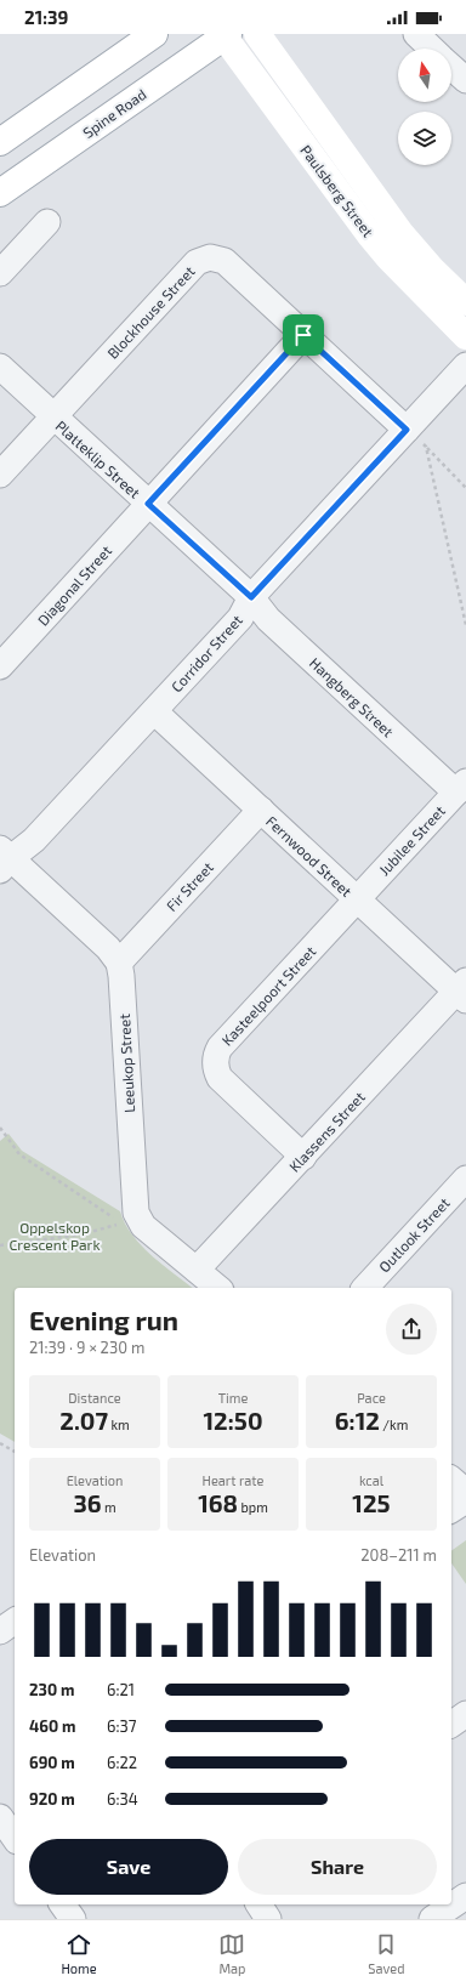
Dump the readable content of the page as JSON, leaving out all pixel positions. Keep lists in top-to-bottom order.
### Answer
{
  "streets": {
    "street": [
      "Spine Road",
      "Paulsberg Street",
      "Blockhouse Street",
      "Platteklip Street",
      "Diagonal Street",
      "Corridor Street",
      "Hangberg Street",
      "Jubilee Street",
      "Fernwood Street",
      "Fir Street",
      "Kasteelpoort Street",
      "Leeukop Street",
      "Klassens Street",
      "Outlook Street"
    ]
  },
  "crossings": [
    ["Spine Road", "Paulsberg Street"],
    ["Blockhouse Street", "Platteklip Street"],
    ["Blockhouse Street", "Diagonal Street"],
    ["Blockhouse Street", "Corridor Street"],
    ["Platteklip Street", "Diagonal Street"],
    ["Platteklip Street", "Corridor Street"],
    ["Platteklip Street", "Hangberg Street"],
    ["Corridor Street", "Hangberg Street"],
    ["Corridor Street", "Fernwood Street"],
    ["Hangberg Street", "Jubilee Street"],
    ["Jubilee Street", "Fernwood Street"],
    ["Jubilee Street", "Kasteelpoort Street"],
    ["Fernwood Street", "Fir Street"],
    ["Fernwood Street", "Kasteelpoort Street"],
    ["Fernwood Street", "Klassens Street"],
    ["Fir Street", "Leeukop Street"],
    ["Kasteelpoort Street", "Klassens Street"],
    ["Leeukop Street", "Klassens Street"]
  ],
  "parks": ["Oppelskop Crescent Park"],
  "north": "top",
  "page": {
    "status": "21:39",
    "heading": ["Evening run", "21:39 · 9 × 230 m"],
    "stats": [
      ["Distance", "2.07 km"],
      ["Time", "12:50"],
      ["Pace", "6:12 /km"],
      ["Elevation", "36 m"],
      ["Heart rate", "168 bpm"],
      ["kcal", "125"]
    ],
    "chart": ["Elevation", "208–211 m"],
    "list": [
      {
        "name": "230 m",
        "note": "6:21"
      },
      {
        "name": "460 m",
        "note": "6:37"
      },
      {
        "name": "690 m",
        "note": "6:22"
      },
      {
        "name": "920 m",
        "note": "6:34"
      }
    ],
    "buttons": ["Save", "Share"],
    "tabs": ["Home", "Map", "Saved"]
  }
}
